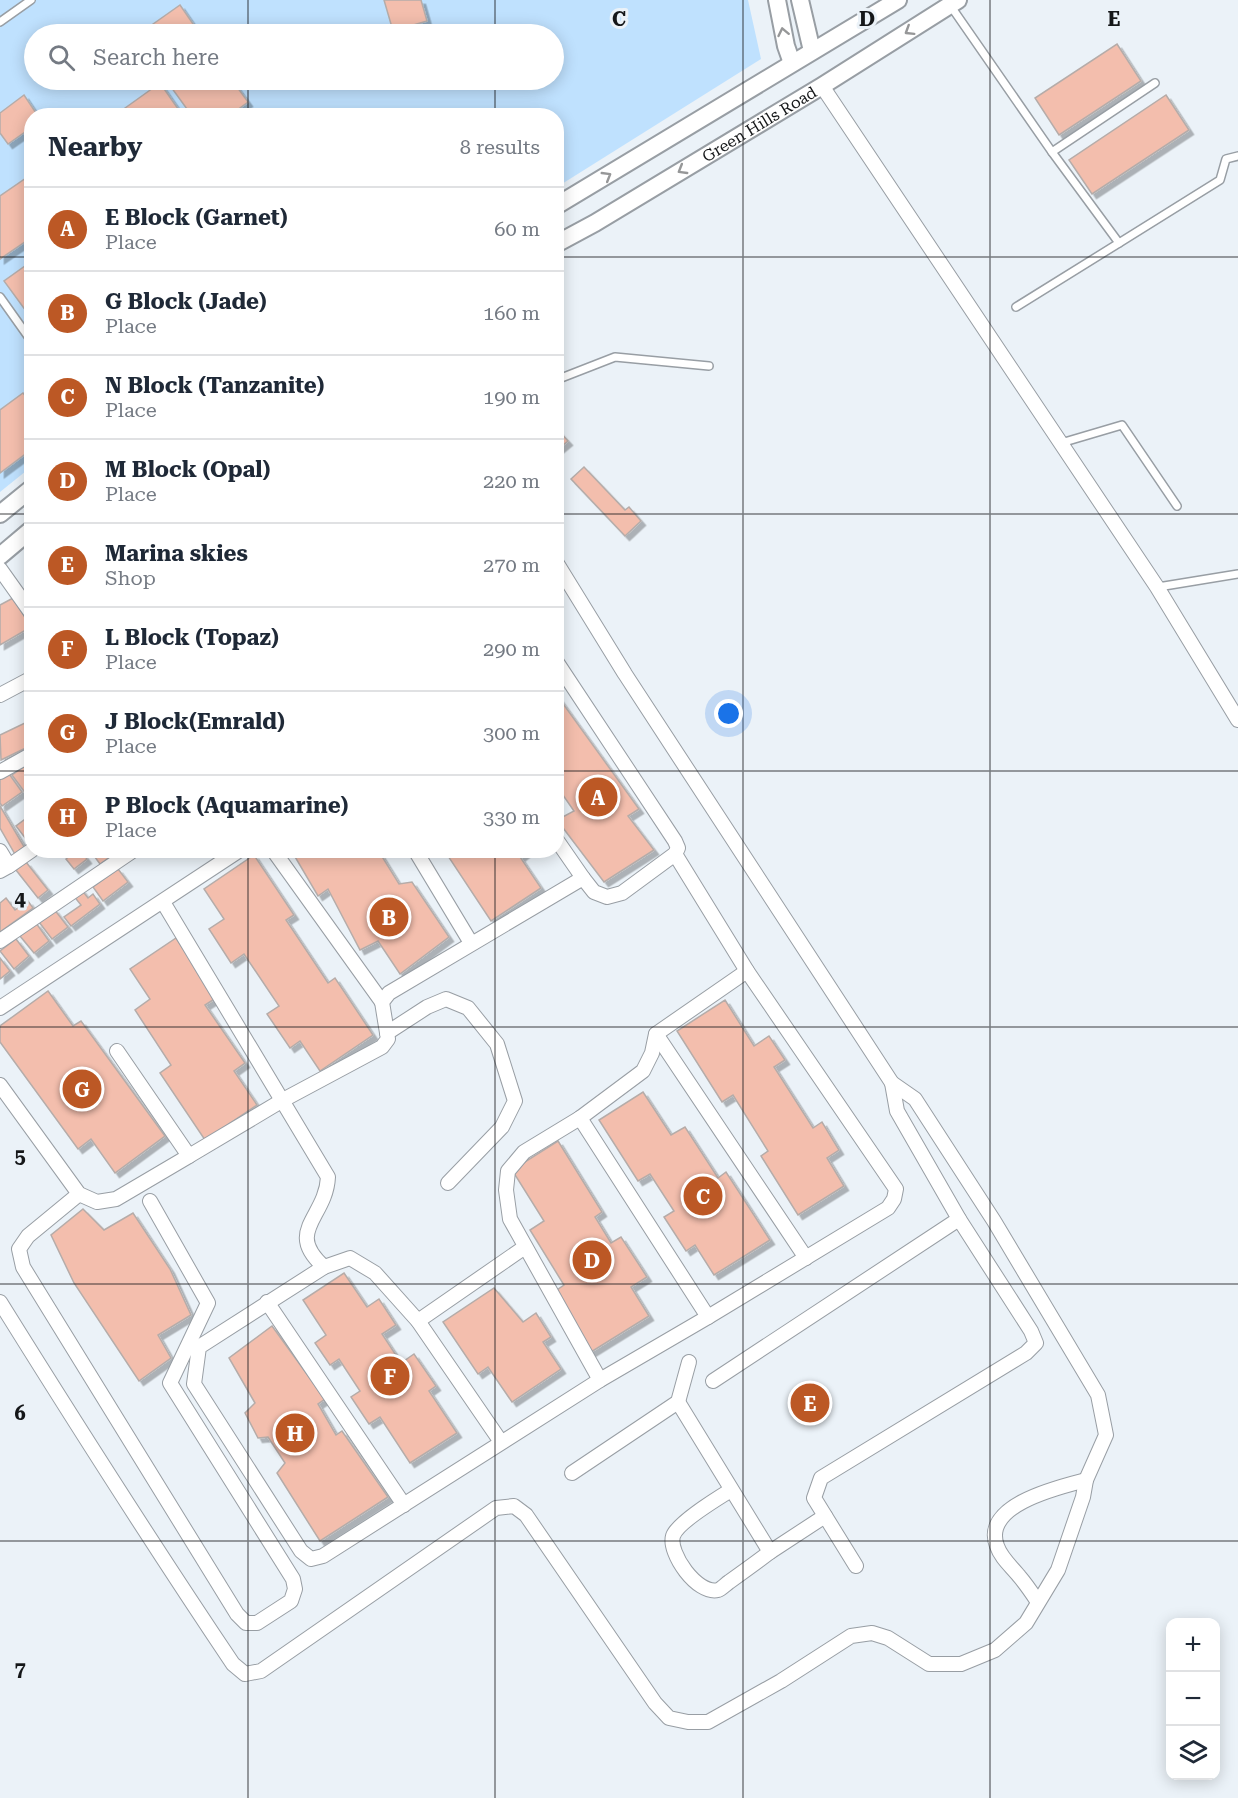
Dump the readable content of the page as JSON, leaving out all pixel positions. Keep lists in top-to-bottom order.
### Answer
{
  "streets": {
    "street": ["Green Hills Road"]
  },
  "page": {
    "search": "Search here",
    "heading": ["Nearby", "8 results"],
    "list": [
      {
        "mark": "A",
        "name": "E Block (Garnet)",
        "note": "Place",
        "value": "60 m"
      },
      {
        "mark": "B",
        "name": "G Block (Jade)",
        "note": "Place",
        "value": "160 m"
      },
      {
        "mark": "C",
        "name": "N Block (Tanzanite)",
        "note": "Place",
        "value": "190 m"
      },
      {
        "mark": "D",
        "name": "M Block (Opal)",
        "note": "Place",
        "value": "220 m"
      },
      {
        "mark": "E",
        "name": "Marina skies",
        "note": "Shop",
        "value": "270 m"
      },
      {
        "mark": "F",
        "name": "L Block (Topaz)",
        "note": "Place",
        "value": "290 m"
      },
      {
        "mark": "G",
        "name": "J Block(Emrald)",
        "note": "Place",
        "value": "300 m"
      },
      {
        "mark": "H",
        "name": "P Block (Aquamarine)",
        "note": "Place",
        "value": "330 m"
      }
    ],
    "pins": [
      "A",
      "B",
      "G",
      "C",
      "D",
      "F",
      "E",
      "H"
    ],
    "map_buttons": ["+", "−"]
  },
  "grid": {
    "columns": ["C", "D", "E"],
    "rows": [
      "4",
      "5",
      "6",
      "7"
    ]
  }
}
